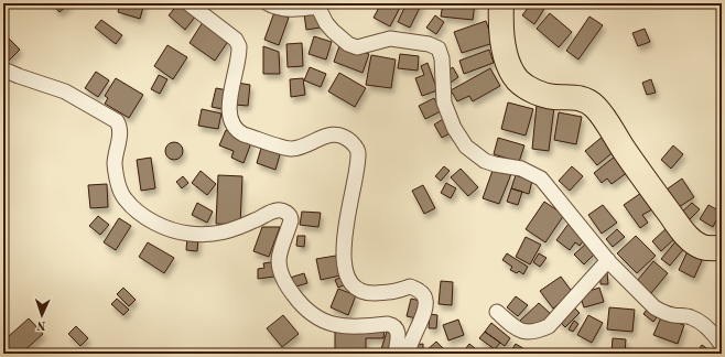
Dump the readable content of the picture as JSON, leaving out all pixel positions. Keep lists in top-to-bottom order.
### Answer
{
  "north": "bottom"
}
